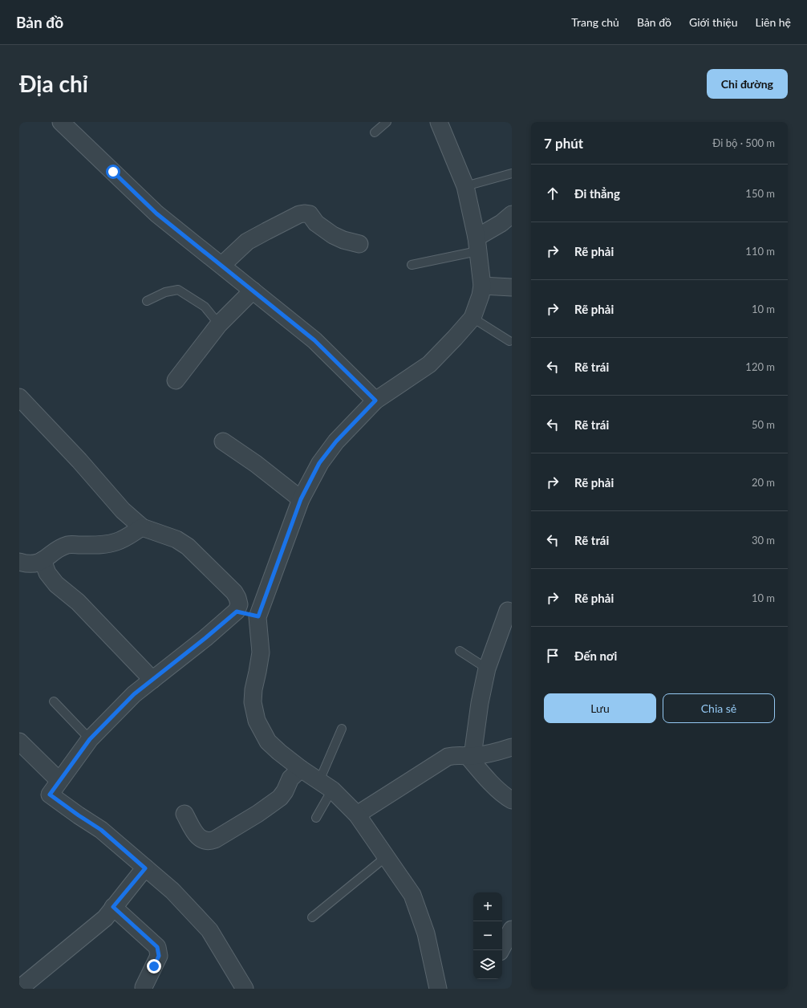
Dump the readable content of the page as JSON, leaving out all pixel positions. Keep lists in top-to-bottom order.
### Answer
{
  "page": {
    "header": "Bản đồ",
    "nav": [
      "Trang chủ",
      "Bản đồ",
      "Giới thiệu",
      "Liên hệ"
    ],
    "buttons": [
      "Chỉ đường",
      ["Lưu", "Chia sẻ"]
    ],
    "title": "Địa chỉ",
    "heading": ["7 phút", "Đi bộ · 500 m"],
    "list": [
      ["Đi thẳng", "150 m"],
      ["Rẽ phải", "110 m"],
      ["Rẽ phải", "10 m"],
      ["Rẽ trái", "120 m"],
      ["Rẽ trái", "50 m"],
      ["Rẽ phải", "20 m"],
      ["Rẽ trái", "30 m"],
      ["Rẽ phải", "10 m"],
      "Đến nơi"
    ],
    "map_buttons": ["+", "−"]
  }
}
